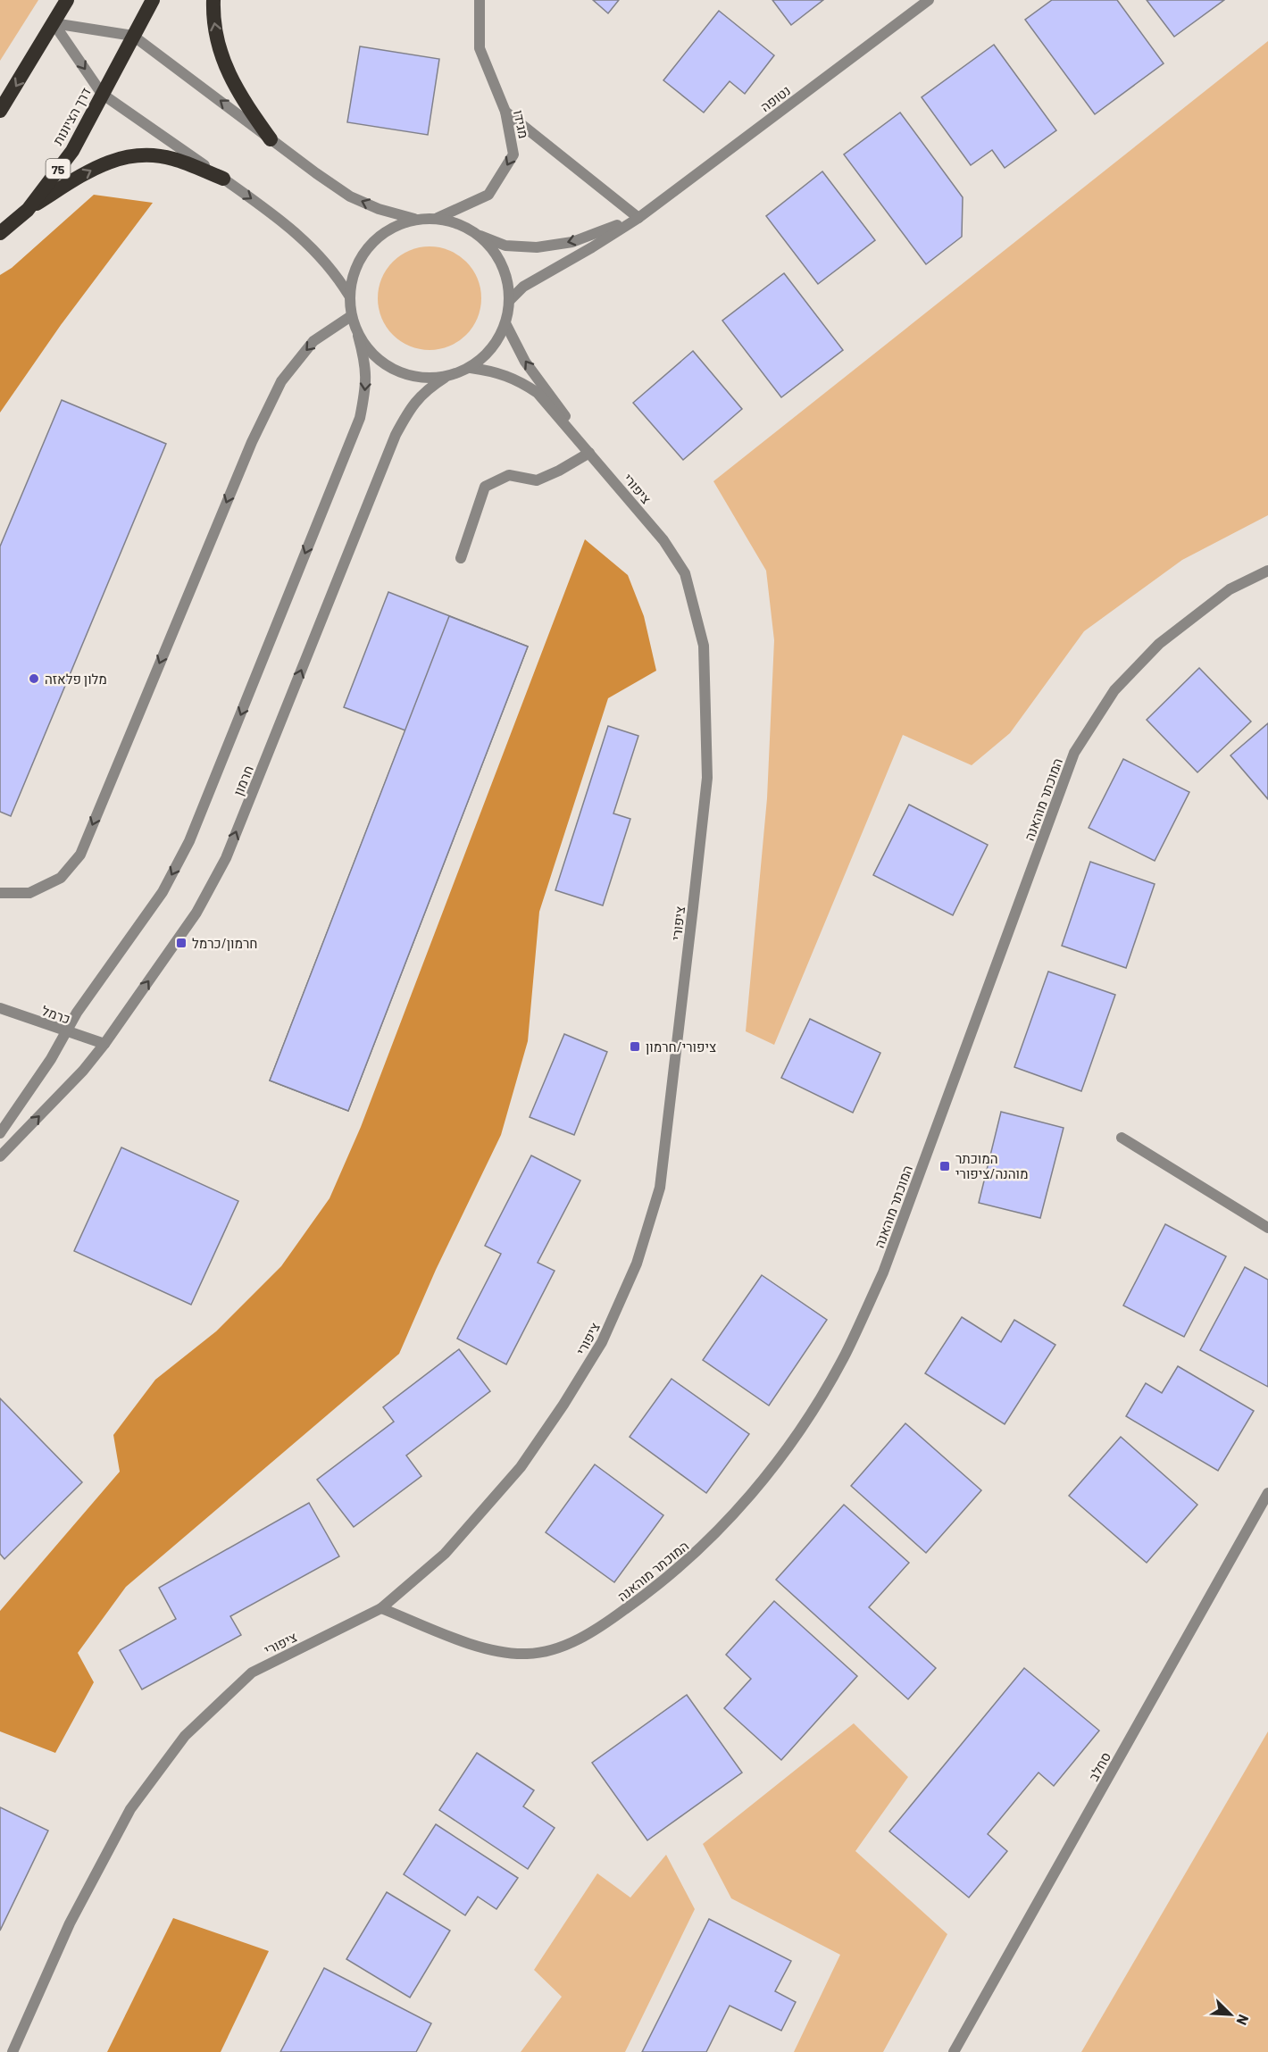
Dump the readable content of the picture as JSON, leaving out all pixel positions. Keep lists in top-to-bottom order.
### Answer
{
  "streets": {
    "highway": ["דרך הציונות", "75"],
    "street": [
      "נטופה",
      "מגידו",
      "ציפורי",
      "חרמון",
      "המוכתר מוהאנה",
      "כרמל",
      "סחלב"
    ]
  },
  "crossings": [
    ["נטופה", "מגידו"],
    ["נטופה", "ציפורי"],
    ["נטופה", "חרמון"],
    ["מגידו", "ציפורי"],
    ["מגידו", "חרמון"],
    ["ציפורי", "חרמון"],
    ["ציפורי", "המוכתר מוהאנה"],
    ["חרמון", "כרמל"]
  ],
  "one_way": ["מגידו"],
  "places": {
    "other": ["מלון פלאזה"],
    "transit": ["חרמון/כרמל", "ציפורי/חרמון", "המוכתר מוהנה/ציפורי"]
  },
  "north": "bottom right"
}
